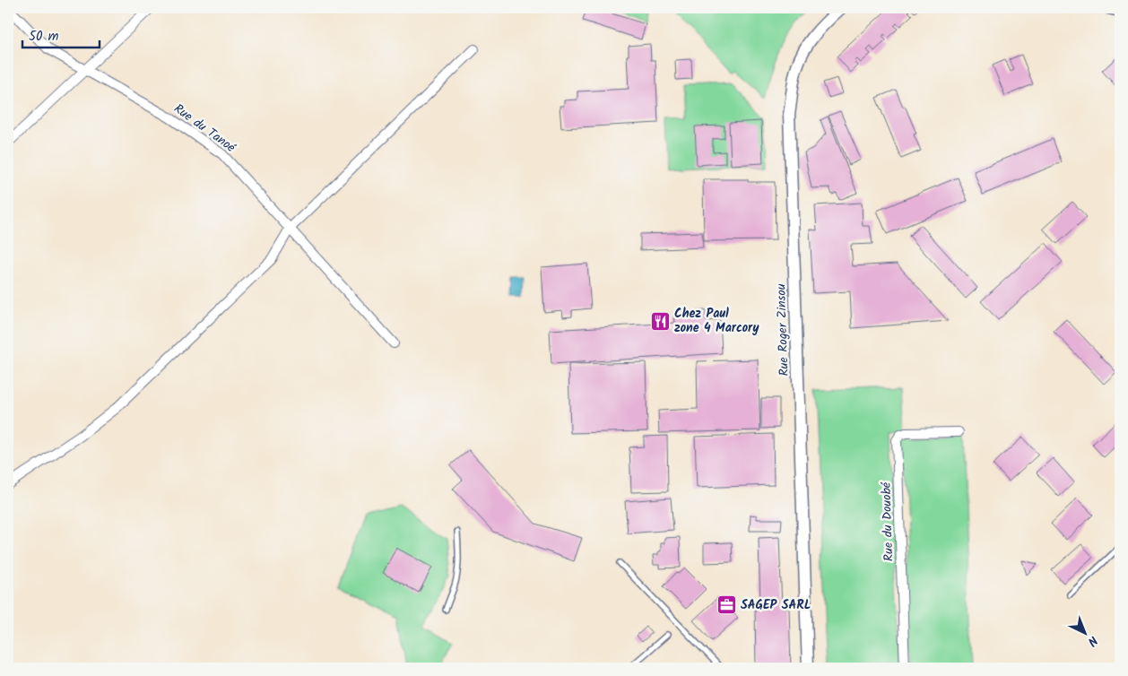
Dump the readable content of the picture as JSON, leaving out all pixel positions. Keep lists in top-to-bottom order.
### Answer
{
  "streets": {
    "street": ["Rue du Tanoé", "Rue Roger Zinsou", "Rue du Douobé"]
  },
  "places": {
    "restaurant": ["Chez Paul zone 4 Marcory"],
    "office": ["SAGEP SARL"]
  },
  "scale_bar": "50 m",
  "north": "bottom right"
}
